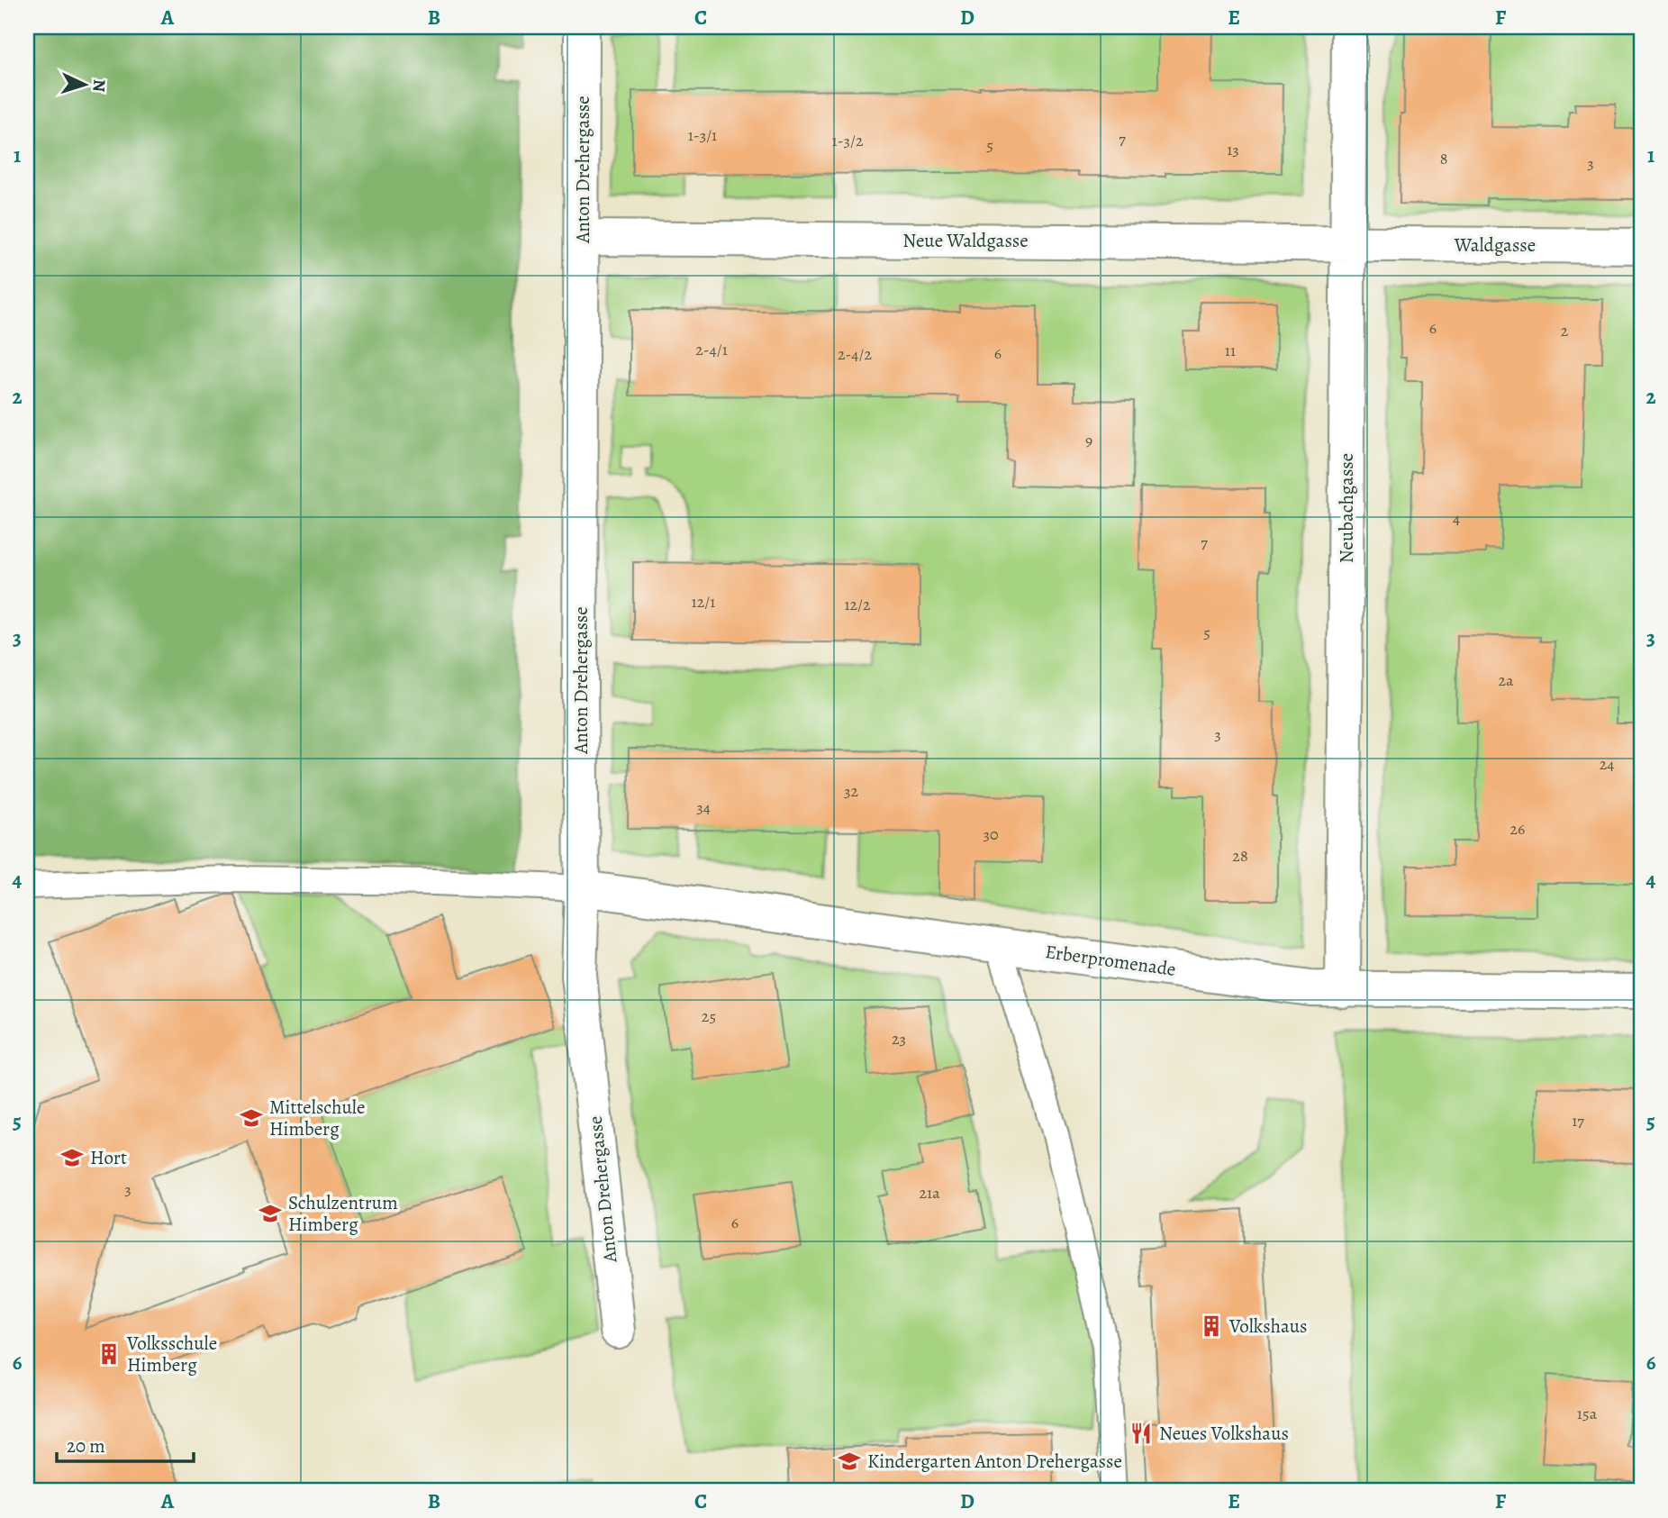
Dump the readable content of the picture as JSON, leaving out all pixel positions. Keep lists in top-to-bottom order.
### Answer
{
  "streets": {
    "street": [
      "Anton Drehergasse",
      "Neue Waldgasse",
      "Waldgasse",
      "Neubachgasse",
      "Erberpromenade"
    ]
  },
  "crossings": [
    ["Anton Drehergasse", "Neue Waldgasse"],
    ["Anton Drehergasse", "Erberpromenade"],
    ["Neue Waldgasse", "Waldgasse"],
    ["Neue Waldgasse", "Neubachgasse"],
    ["Waldgasse", "Neubachgasse"],
    ["Neubachgasse", "Erberpromenade"]
  ],
  "places": {
    "school or university": [
      "Mittelschule Himberg",
      "Hort",
      "Schulzentrum Himberg",
      "Kindergarten Anton Drehergasse"
    ],
    "building": ["Volkshaus", "Volksschule Himberg"],
    "restaurant": ["Neues Volkshaus"]
  },
  "house_numbers": [
    "1-3/1",
    "7",
    "1-3/2",
    "5",
    "13",
    "8",
    "3",
    "6",
    "2",
    "2-4/1",
    "11",
    "6",
    "2-4/2",
    "9",
    "4",
    "7",
    "12/1",
    "12/2",
    "5",
    "2a",
    "3",
    "24",
    "32",
    "34",
    "26",
    "30",
    "28",
    "25",
    "23",
    "17",
    "3",
    "21a",
    "6",
    "15a"
  ],
  "scale_bar": "20 m",
  "north": "right",
  "grid": {
    "columns": [
      "A",
      "B",
      "C",
      "D",
      "E",
      "F"
    ],
    "rows": [
      "1",
      "2",
      "3",
      "4",
      "5",
      "6"
    ]
  }
}
